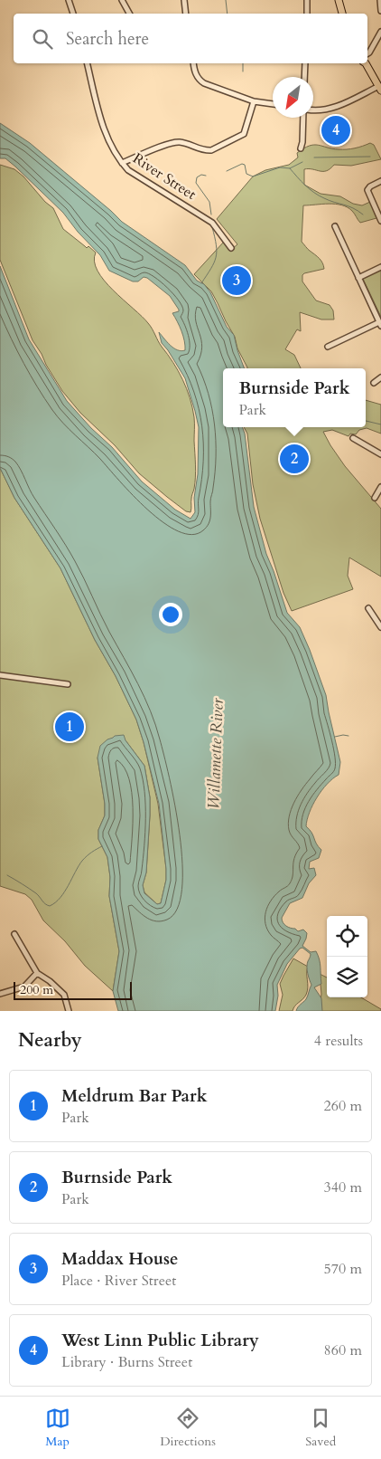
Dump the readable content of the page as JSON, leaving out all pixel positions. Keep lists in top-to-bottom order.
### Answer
{
  "streets": {
    "street": ["River Street"]
  },
  "water": ["Willamette River"],
  "scale_bar": "200 m",
  "north": "bottom left",
  "page": {
    "search": "Search here",
    "pins": [
      "4",
      "3",
      "2",
      "1"
    ],
    "popup": ["Burnside Park", "Park"],
    "scale": "200 m",
    "heading": ["Nearby", "4 results"],
    "list": [
      {
        "mark": "1",
        "name": "Meldrum Bar Park",
        "note": "Park",
        "value": "260 m"
      },
      {
        "mark": "2",
        "name": "Burnside Park",
        "note": "Park",
        "value": "340 m"
      },
      {
        "mark": "3",
        "name": "Maddax House",
        "note": "Place · River Street",
        "value": "570 m"
      },
      {
        "mark": "4",
        "name": "West Linn Public Library",
        "note": "Library · Burns Street",
        "value": "860 m"
      }
    ],
    "nav": ["Map", "Directions", "Saved"]
  }
}
